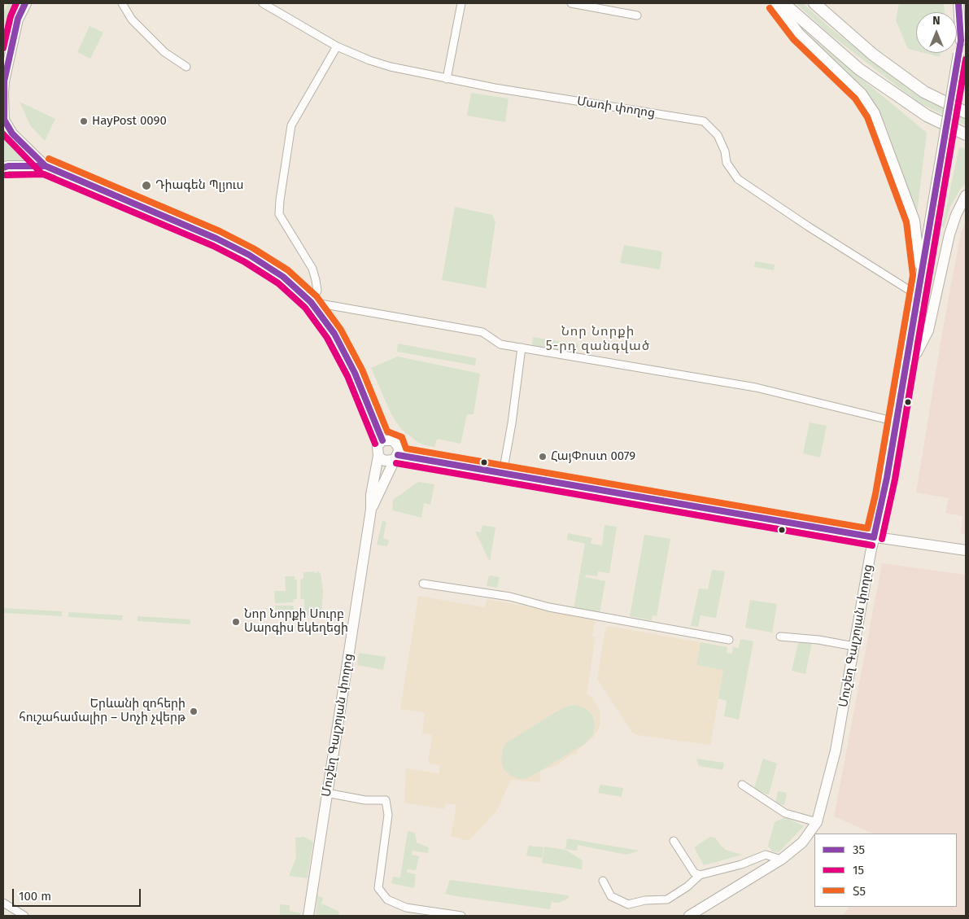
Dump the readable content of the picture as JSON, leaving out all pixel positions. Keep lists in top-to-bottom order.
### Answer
{
  "streets": {
    "main road": ["Մուշեղ Գալշոյան փողոց"],
    "street": ["Մառի փողոց"]
  },
  "crossings": [
    ["Մառի փողոց", "Մուշեղ Գալշոյան փողոց"]
  ],
  "districts": ["Նոր Նորքի 5-րդ զանգված"],
  "places": [
    "HayPost 0090",
    "Դիագեն Պլյուս",
    "ՀայՓոստ 0079",
    "Նոր Նորքի Սուրբ Սարգիս եկեղեցի",
    "Երևանի զոհերի հուշահամալիր – Սոչի չվերթ"
  ],
  "lines": ["transit line 35", "transit line 15", "transit line Տ5"],
  "legend": ["35", "15", "Տ5"],
  "scale_bar": "100 m",
  "north": "top"
}
